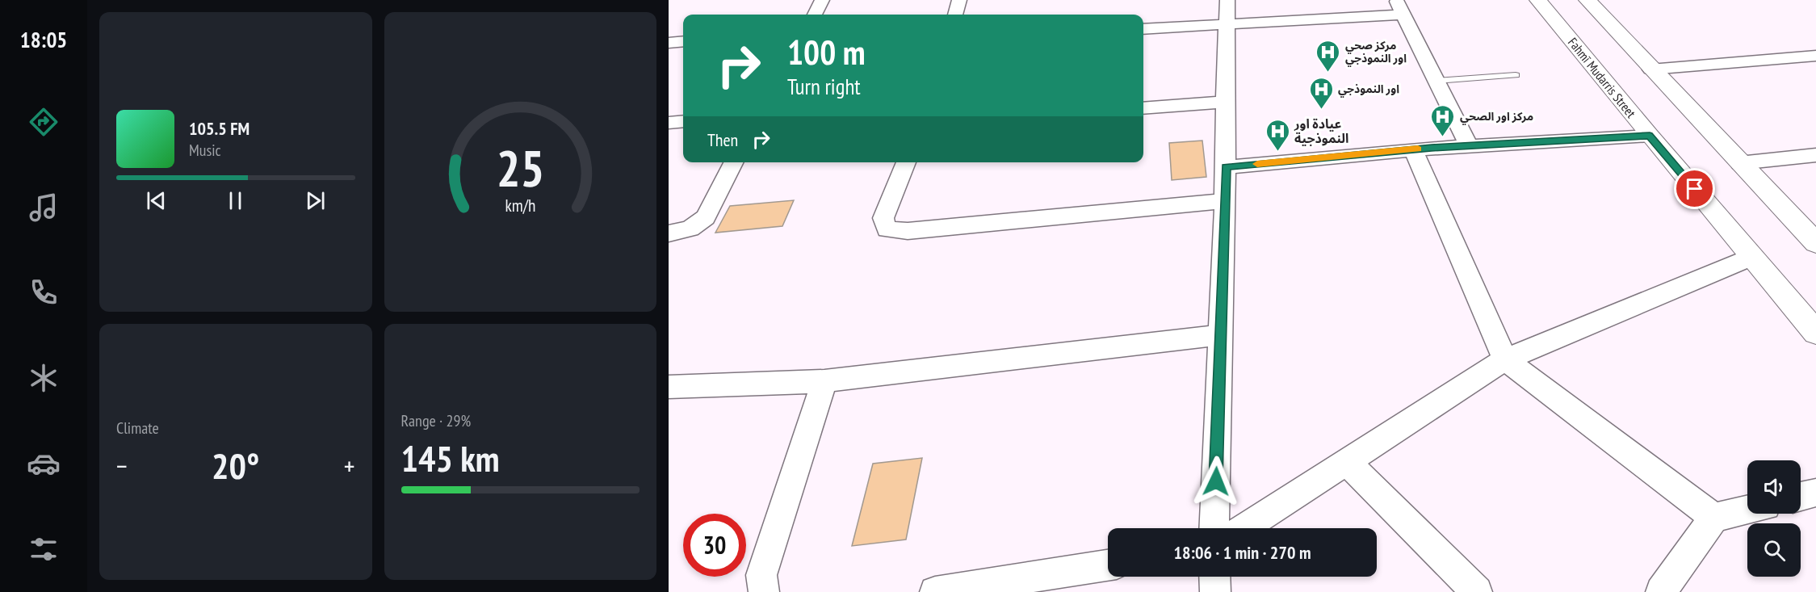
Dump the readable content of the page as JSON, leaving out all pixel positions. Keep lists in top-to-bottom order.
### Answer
{
  "streets": {
    "street": ["Fahmī Mudarris Street"]
  },
  "places": {
    "hospital": [
      "مركز صحي اور النموذجي",
      "اور النموذجي",
      "مركز اور الصحي",
      "عيادة اور النموذجية"
    ]
  },
  "page": {
    "tabs": "18:05",
    "turn": ["100 m", "Turn right"],
    "song": ["105.5 FM", "Music"],
    "then": "Then",
    "tile": [
      "Climate",
      ["Range · 29%", "145 km"]
    ],
    "heat": ["−", "20°", "+"],
    "limit": "30",
    "trip": "18:06 · 1 min · 270 m",
    "gauge": ["25", "km/h"]
  }
}
